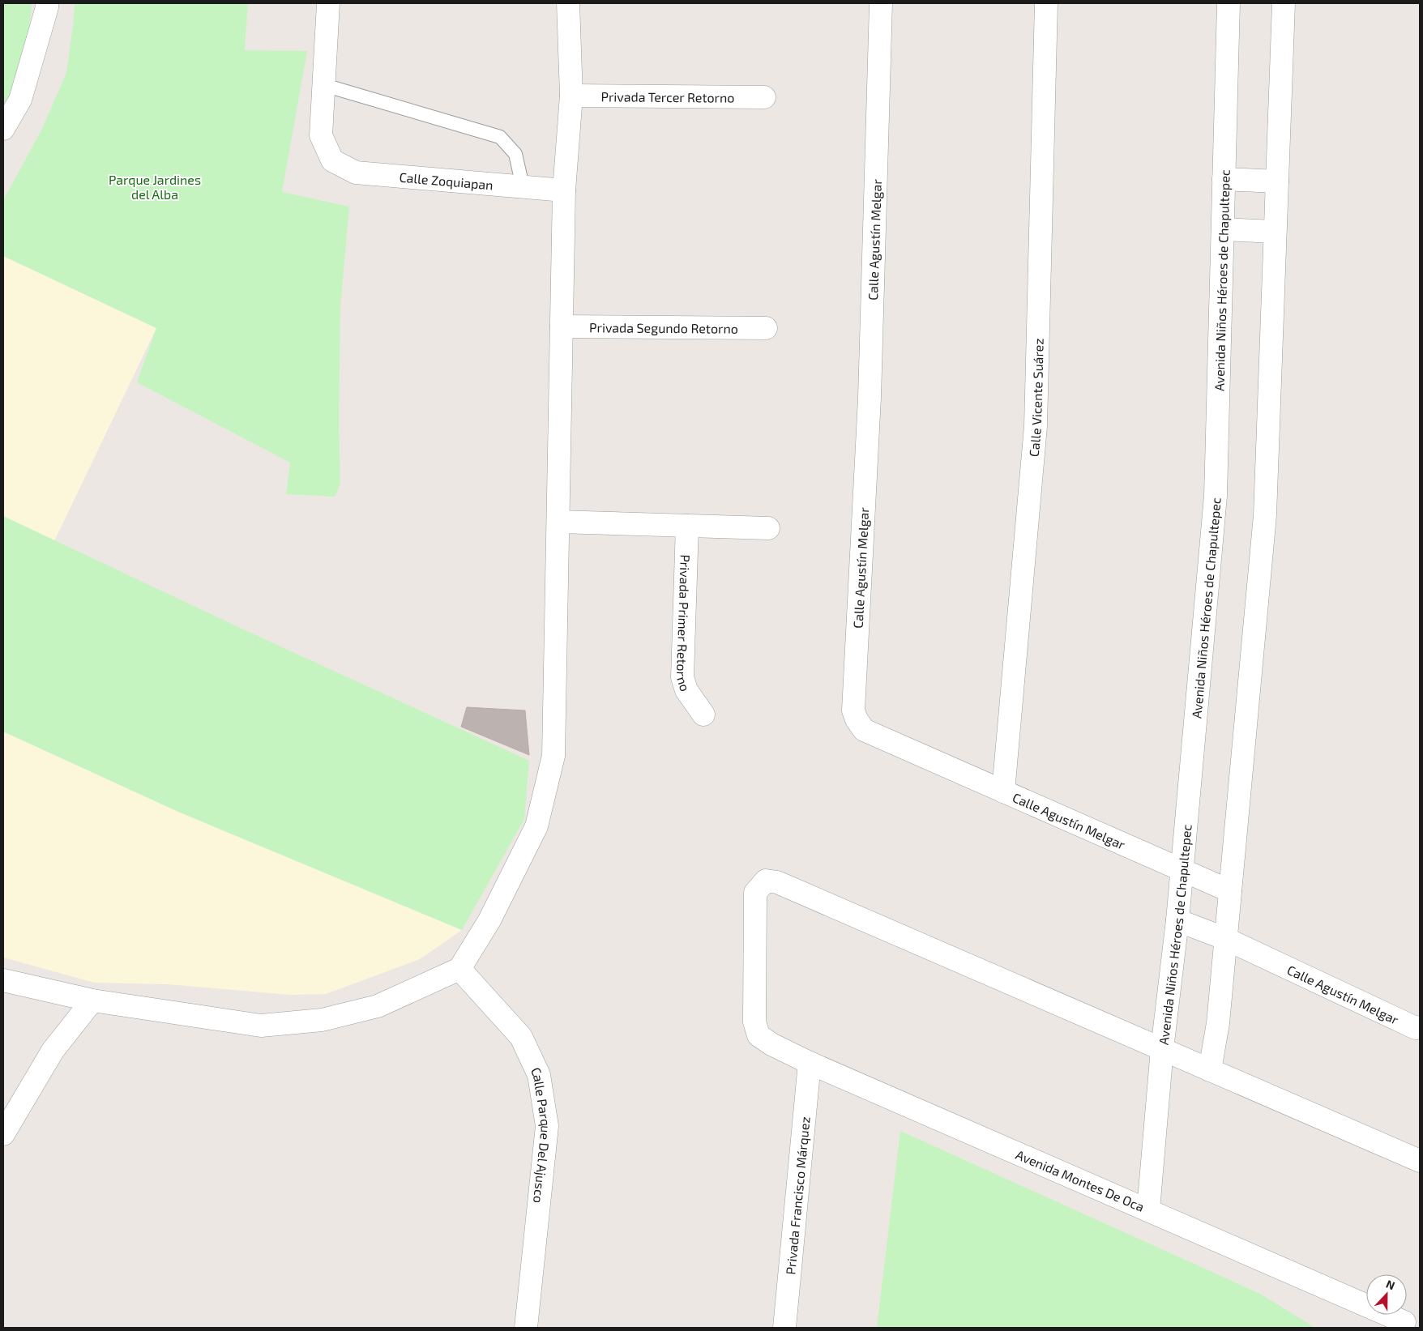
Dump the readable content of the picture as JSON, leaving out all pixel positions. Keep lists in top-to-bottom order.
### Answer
{
  "streets": {
    "street": [
      "Privada Tercer Retorno",
      "Calle Zoquiapan",
      "Calle Agustín Melgar",
      "Avenida Niños Héroes de Chapultepec",
      "Privada Segundo Retorno",
      "Calle Vicente Suárez",
      "Privada Primer Retorno",
      "Calle Parque Del Ajusco",
      "Avenida Montes De Oca",
      "Privada Francisco Márquez"
    ]
  },
  "crossings": [
    ["Calle Agustín Melgar", "Avenida Niños Héroes de Chapultepec"],
    ["Calle Agustín Melgar", "Calle Vicente Suárez"],
    ["Avenida Niños Héroes de Chapultepec", "Avenida Montes De Oca"],
    ["Avenida Montes De Oca", "Privada Francisco Márquez"]
  ],
  "parks": ["Parque Jardines del Alba"],
  "north": "top"
}
